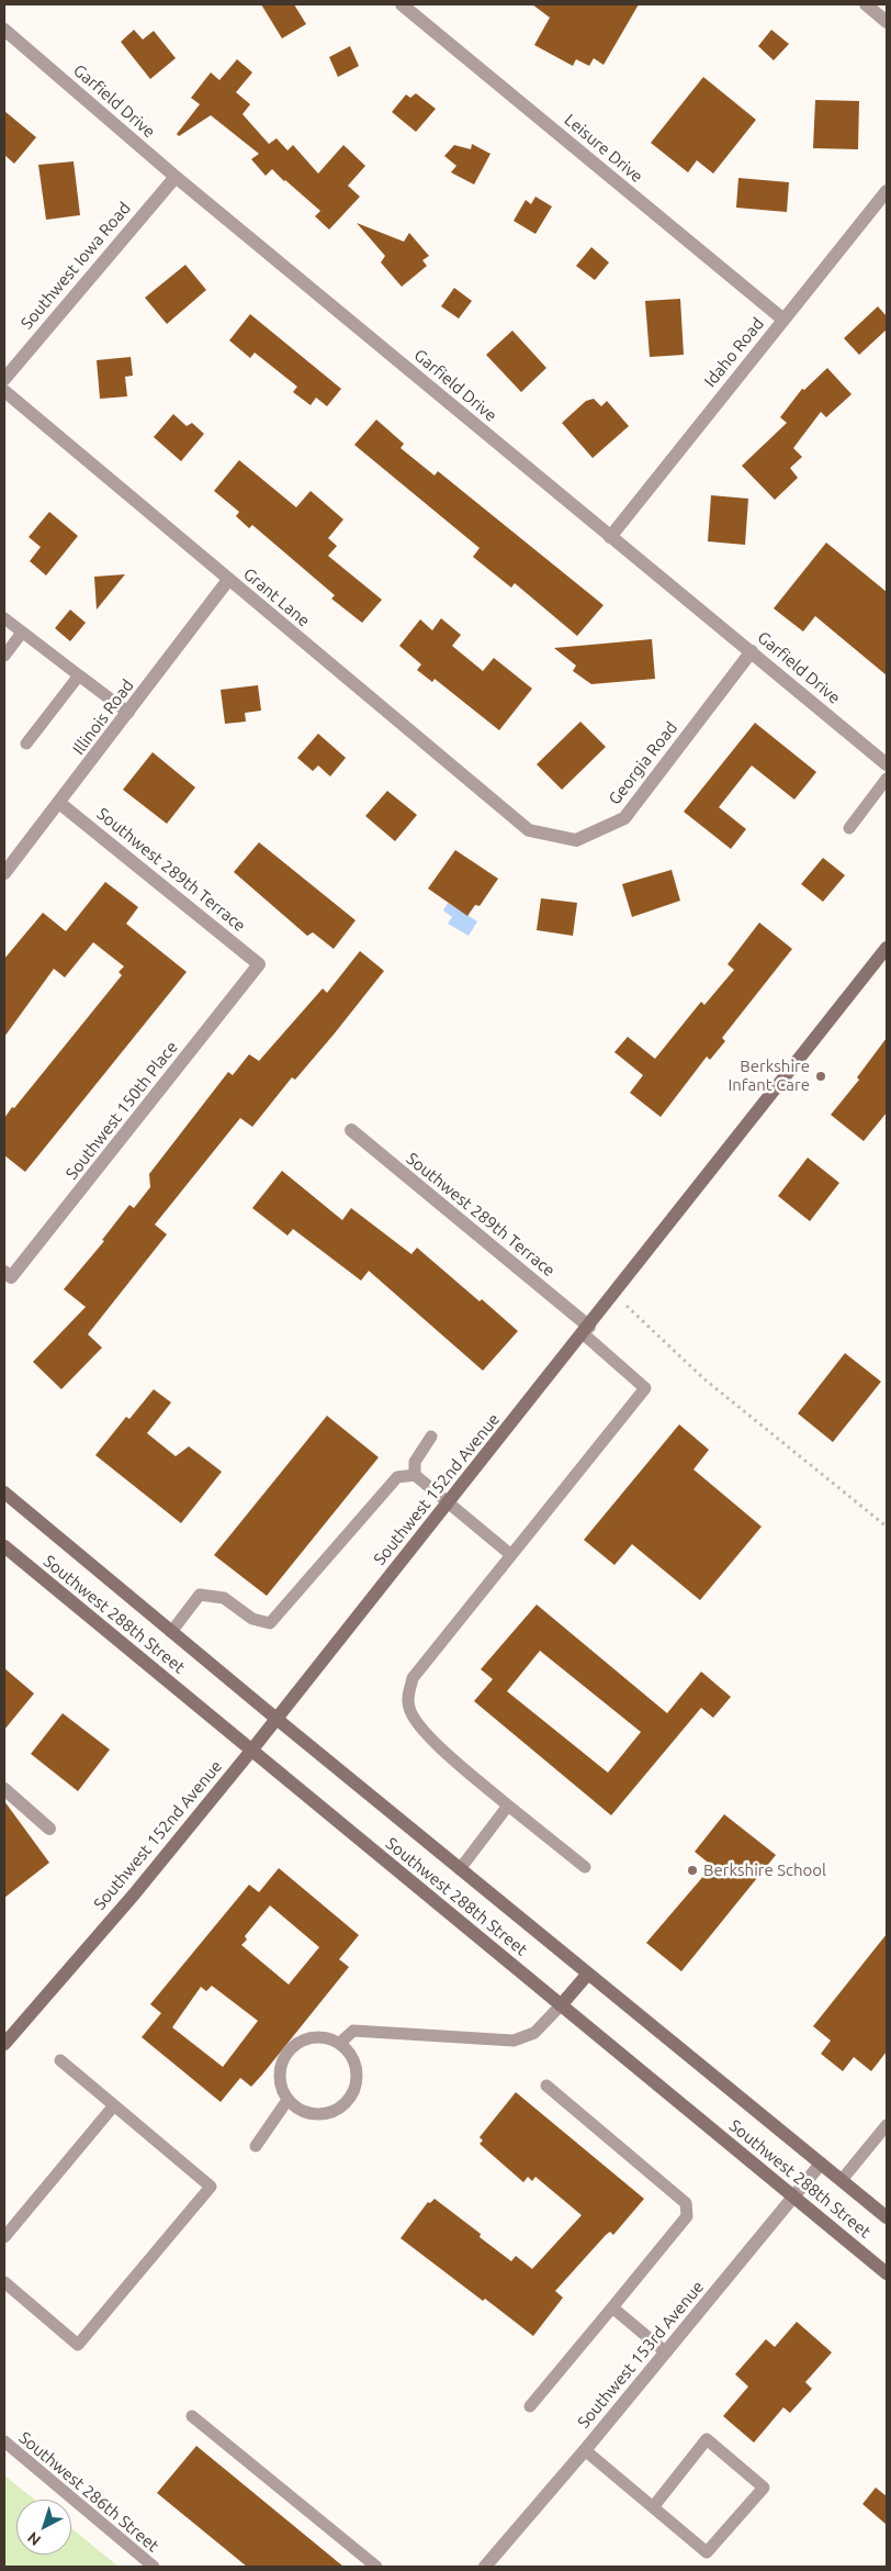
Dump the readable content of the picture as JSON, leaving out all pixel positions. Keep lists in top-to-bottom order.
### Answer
{
  "streets": {
    "main road": ["Southwest 152nd Avenue", "Southwest 288th Street"],
    "street": [
      "Garfield Drive",
      "Leisure Drive",
      "Southwest Iowa Road",
      "Idaho Road",
      "Grant Lane",
      "Illinois Road",
      "Georgia Road",
      "Southwest 289th Terrace",
      "Southwest 150th Place",
      "Southwest 153rd Avenue"
    ],
    "lane": ["Southwest 286th Street"]
  },
  "crossings": [
    ["Garfield Drive", "Southwest Iowa Road"],
    ["Garfield Drive", "Idaho Road"],
    ["Garfield Drive", "Georgia Road"],
    ["Leisure Drive", "Idaho Road"],
    ["Grant Lane", "Illinois Road"],
    ["Grant Lane", "Georgia Road"],
    ["Illinois Road", "Southwest 289th Terrace"],
    ["Southwest 289th Terrace", "Southwest 150th Place"],
    ["Southwest 289th Terrace", "Southwest 152nd Avenue"],
    ["Southwest 152nd Avenue", "Southwest 288th Street"],
    ["Southwest 288th Street", "Southwest 153rd Avenue"]
  ],
  "places": ["Berkshire Infant Care", "Berkshire School"],
  "north": "bottom left"
}
